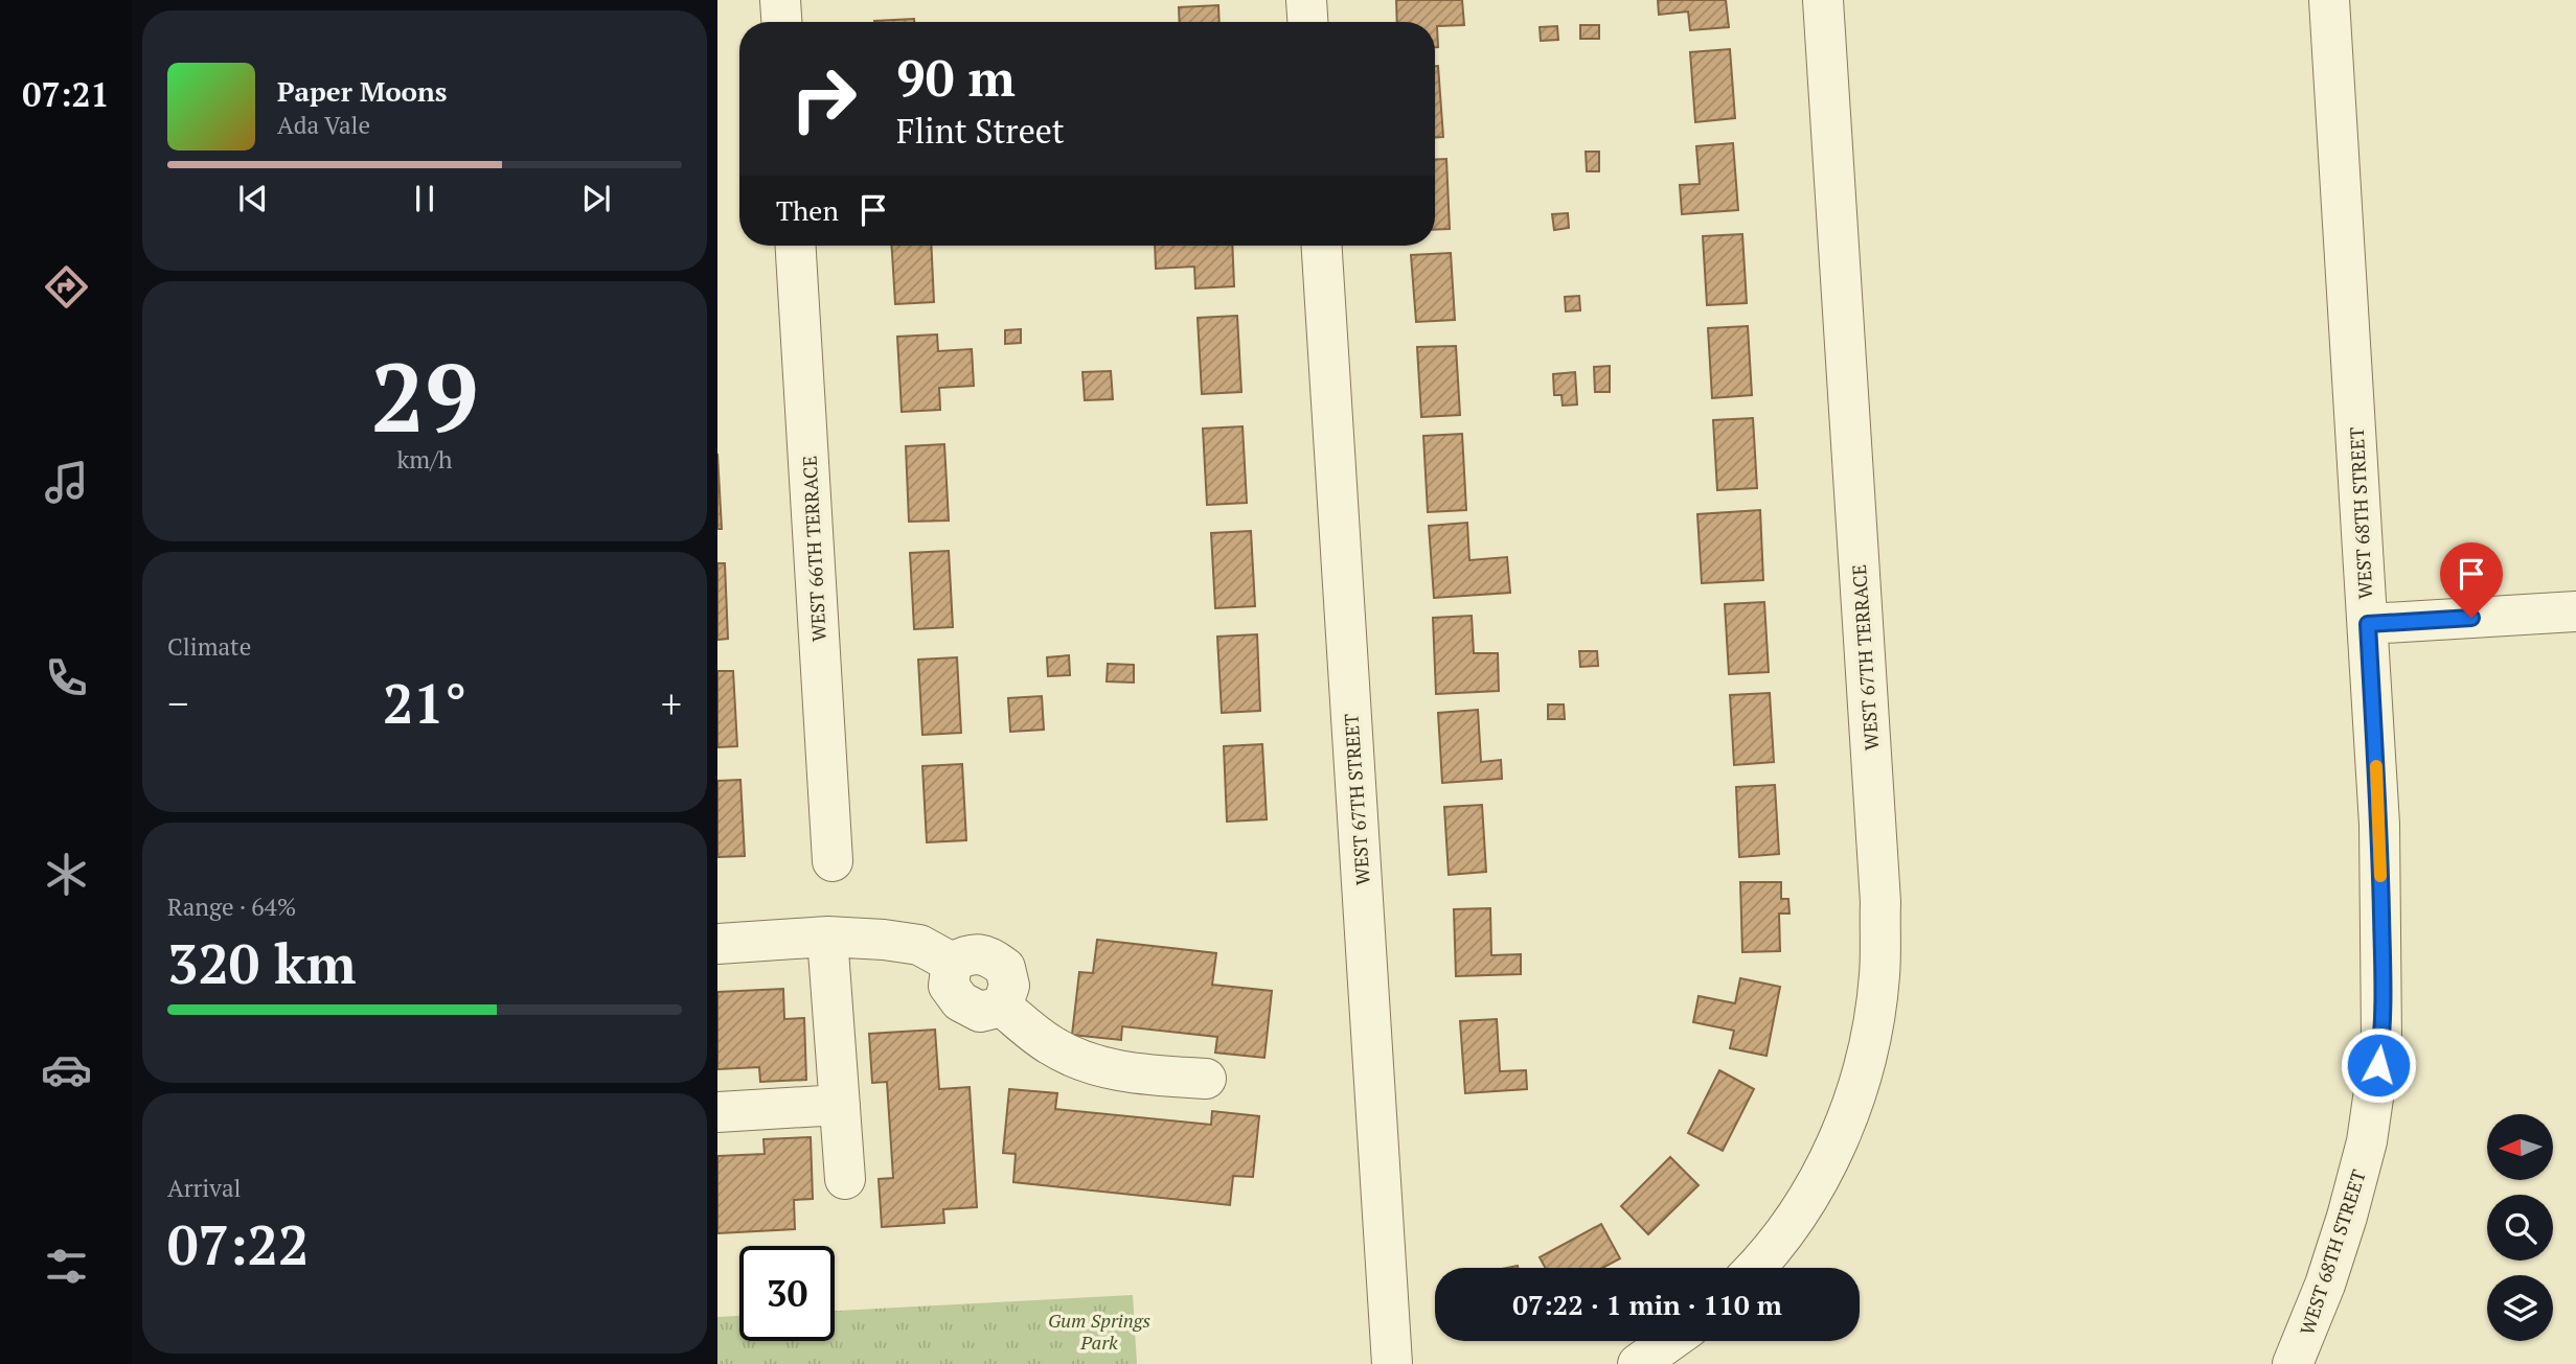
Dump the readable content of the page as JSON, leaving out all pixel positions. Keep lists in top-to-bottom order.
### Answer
{
  "streets": {
    "street": [
      "WEST 68TH STREET",
      "WEST 66TH TERRACE",
      "WEST 67TH TERRACE",
      "WEST 67TH STREET"
    ]
  },
  "parks": ["Gum Springs Park"],
  "north": "left",
  "page": {
    "tabs": "07:21",
    "turn": ["90 m", "Flint Street"],
    "song": ["Paper Moons", "Ada Vale"],
    "then": "Then",
    "tile": [
      ["29", "km/h"],
      "Climate",
      ["Range · 64%", "320 km"],
      ["Arrival", "07:22"]
    ],
    "heat": ["−", "21°", "+"],
    "limit": "30",
    "trip": "07:22 · 1 min · 110 m"
  }
}
